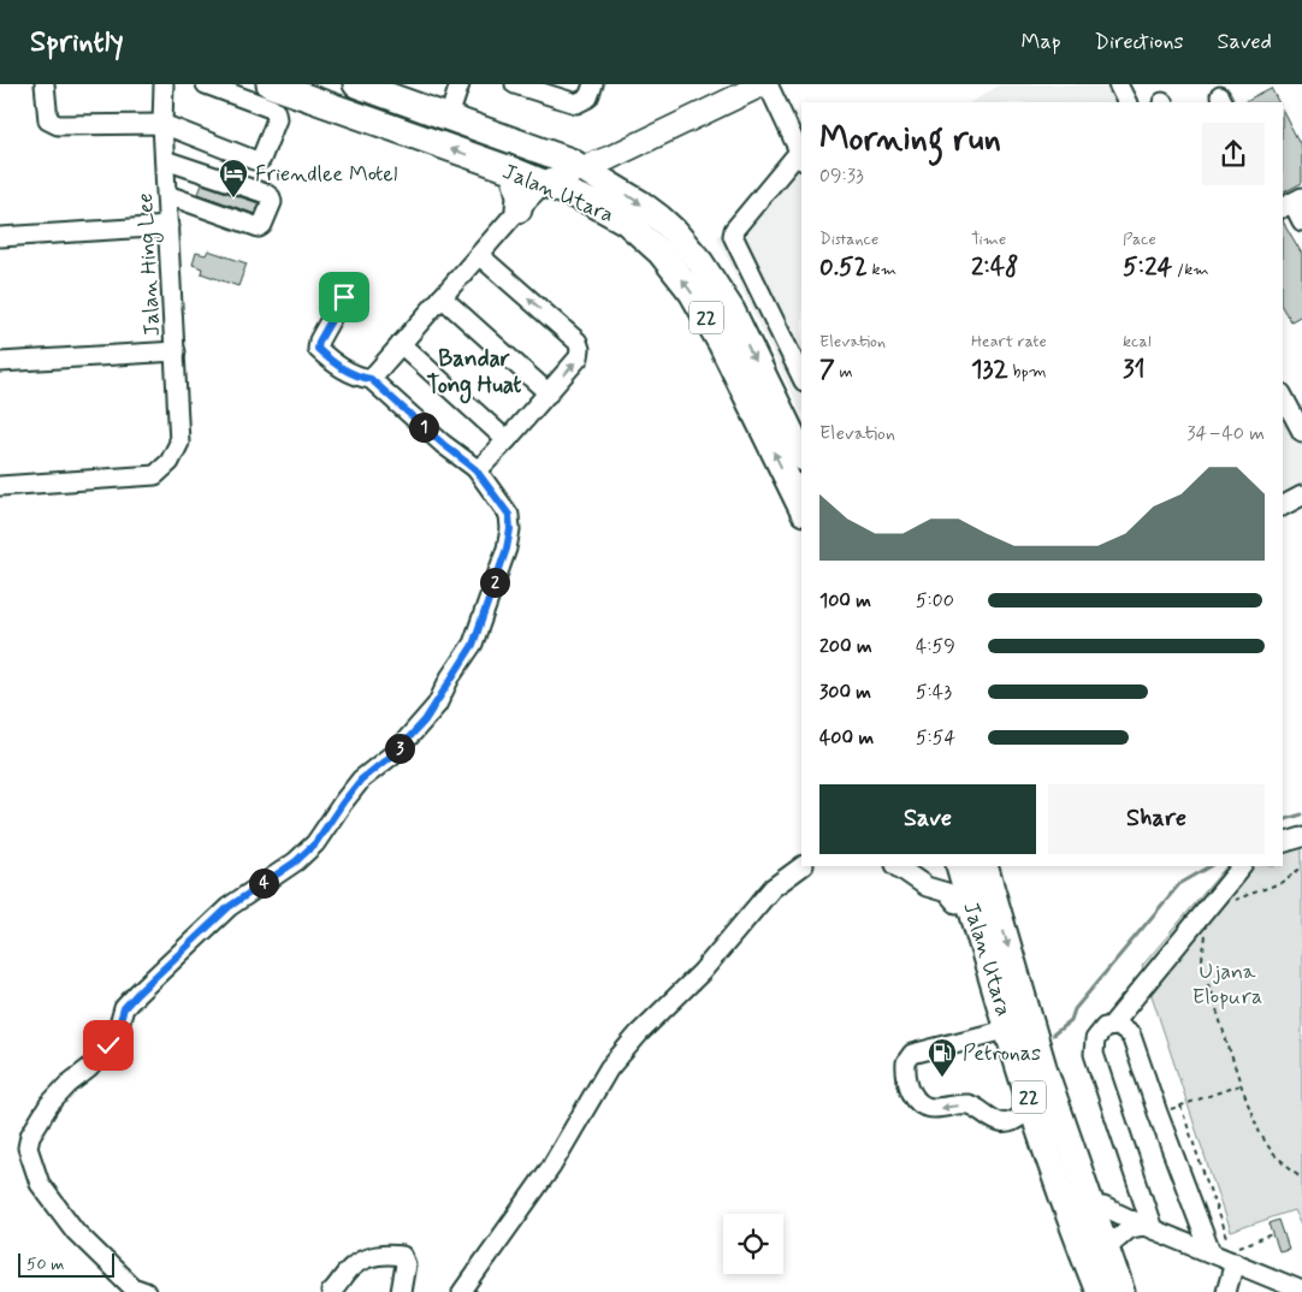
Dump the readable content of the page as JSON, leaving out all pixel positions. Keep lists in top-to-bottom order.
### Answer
{
  "streets": {
    "highway": ["Jalan Utara", "22"],
    "street": ["Jalan Hing Lee"]
  },
  "districts": ["Bandar Tong Huat"],
  "parks": ["Ujana Elopura"],
  "places": {
    "hotel": ["Friendlee Motel"],
    "fuel station": ["Petronas"]
  },
  "scale_bar": "50 m",
  "page": {
    "header": "Sprintly",
    "nav": ["Map", "Directions", "Saved"],
    "heading": ["Morning run", "09:33"],
    "stats": [
      ["Distance", "0.52 km"],
      ["Time", "2:48"],
      ["Pace", "5:24 /km"],
      ["Elevation", "7 m"],
      ["Heart rate", "132 bpm"],
      ["kcal", "31"]
    ],
    "chart": ["Elevation", "34–40 m"],
    "pins": [
      "1",
      "2",
      "3",
      "4"
    ],
    "list": [
      {
        "name": "100 m",
        "note": "5:00"
      },
      {
        "name": "200 m",
        "note": "4:59"
      },
      {
        "name": "300 m",
        "note": "5:43"
      },
      {
        "name": "400 m",
        "note": "5:54"
      }
    ],
    "buttons": ["Save", "Share"],
    "scale": "50 m"
  }
}
